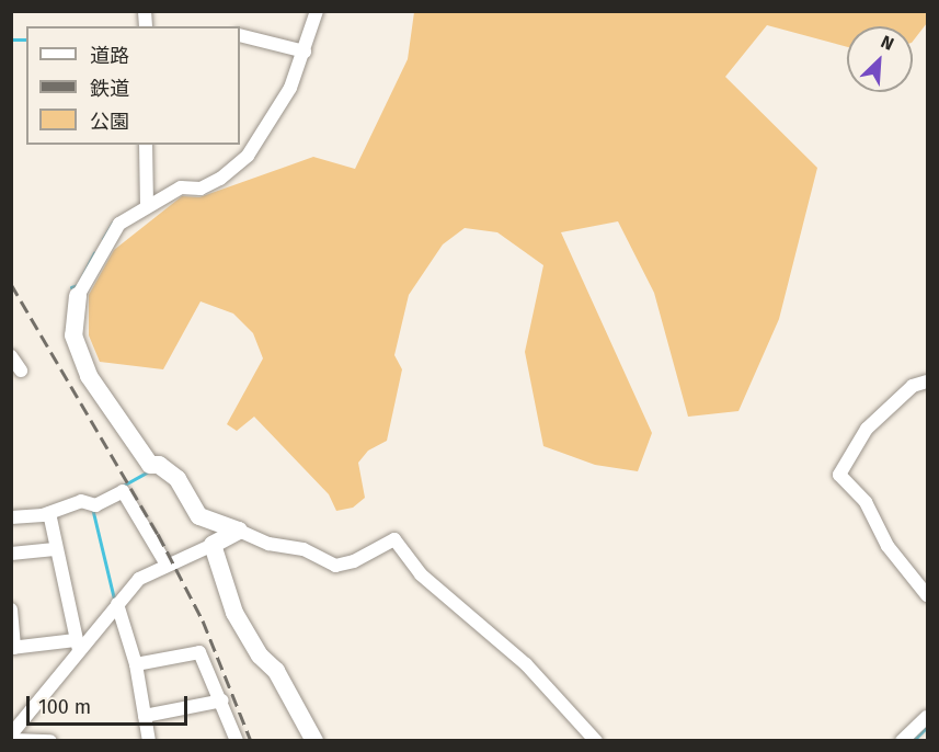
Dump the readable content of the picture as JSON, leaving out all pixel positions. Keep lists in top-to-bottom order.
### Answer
{
  "legend": ["道路", "鉄道", "公園"],
  "scale_bar": "100 m",
  "north": "top right"
}
